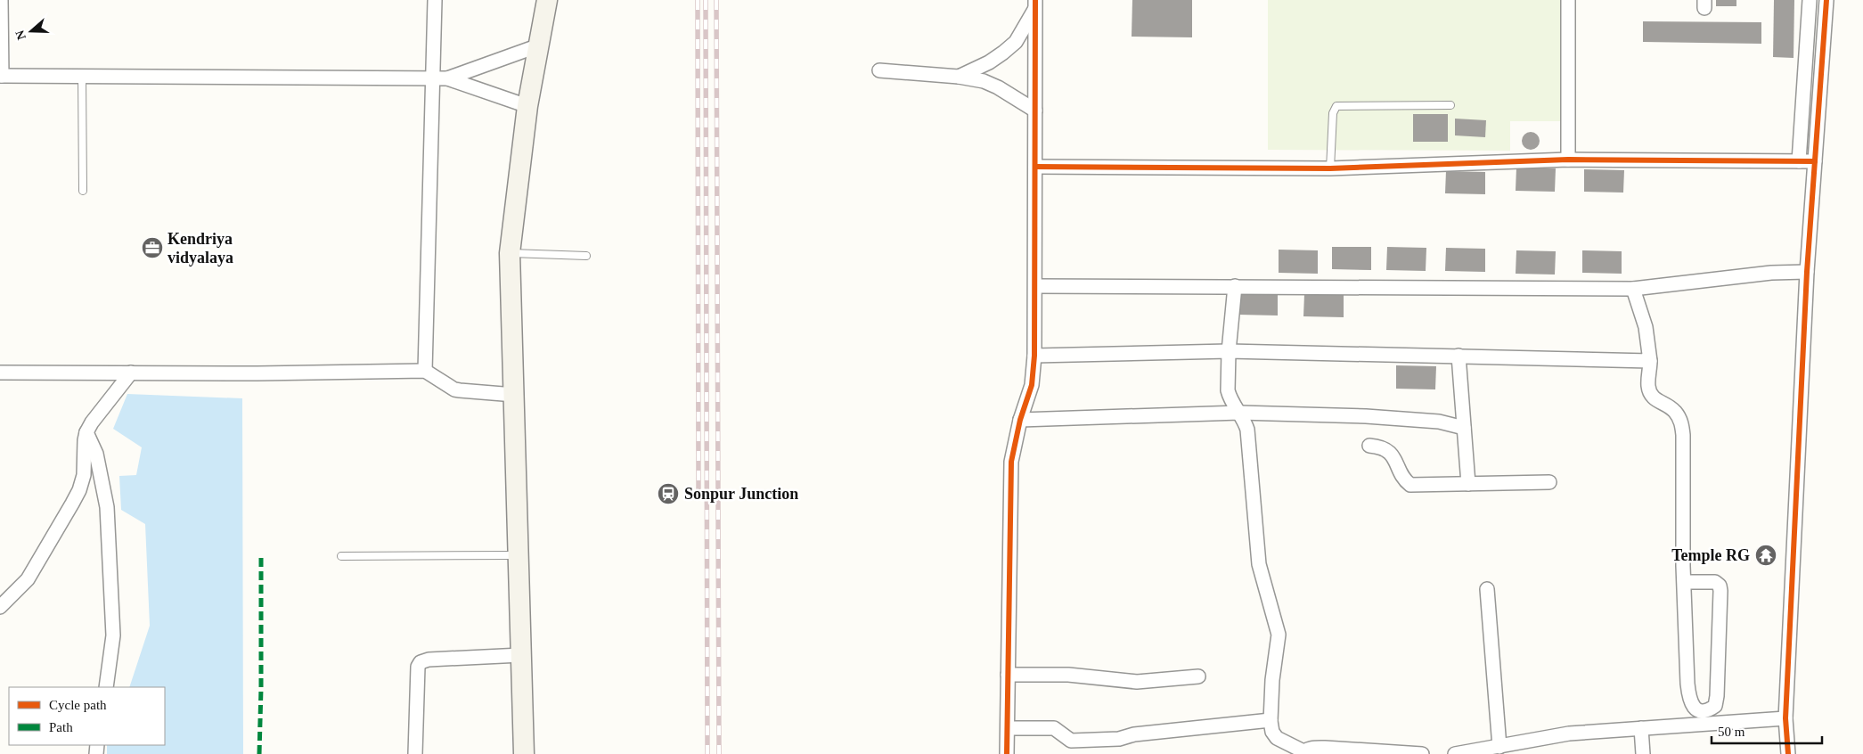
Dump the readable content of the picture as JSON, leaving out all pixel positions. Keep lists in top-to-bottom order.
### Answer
{
  "places": {
    "office": ["Kendriya vidyalaya"],
    "station": ["Sonpur Junction"],
    "temple": ["Temple RG"]
  },
  "legend": ["Cycle path", "Path"],
  "scale_bar": "50 m",
  "north": "left"
}
